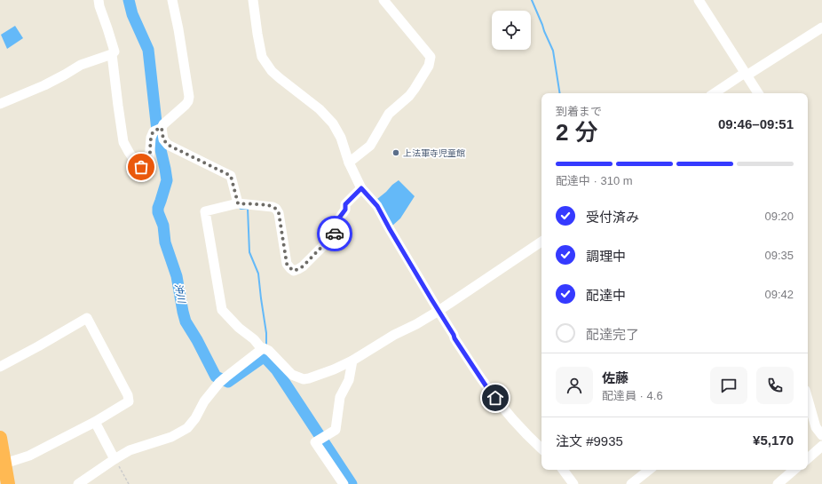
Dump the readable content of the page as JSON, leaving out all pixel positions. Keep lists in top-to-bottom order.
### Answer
{
  "water": ["沖川"],
  "places": ["上法軍寺児童館"],
  "page": {
    "heading": ["2 分", "到着まで", "09:46–09:51"],
    "panel": [
      "佐藤",
      "配達員 · 4.6",
      "注文 #9935",
      "¥5,170"
    ],
    "bar": "配達中 · 310 m",
    "list": [
      ["受付済み", "09:20"],
      ["調理中", "09:35"],
      ["配達中", "09:42"],
      "配達完了"
    ]
  }
}
